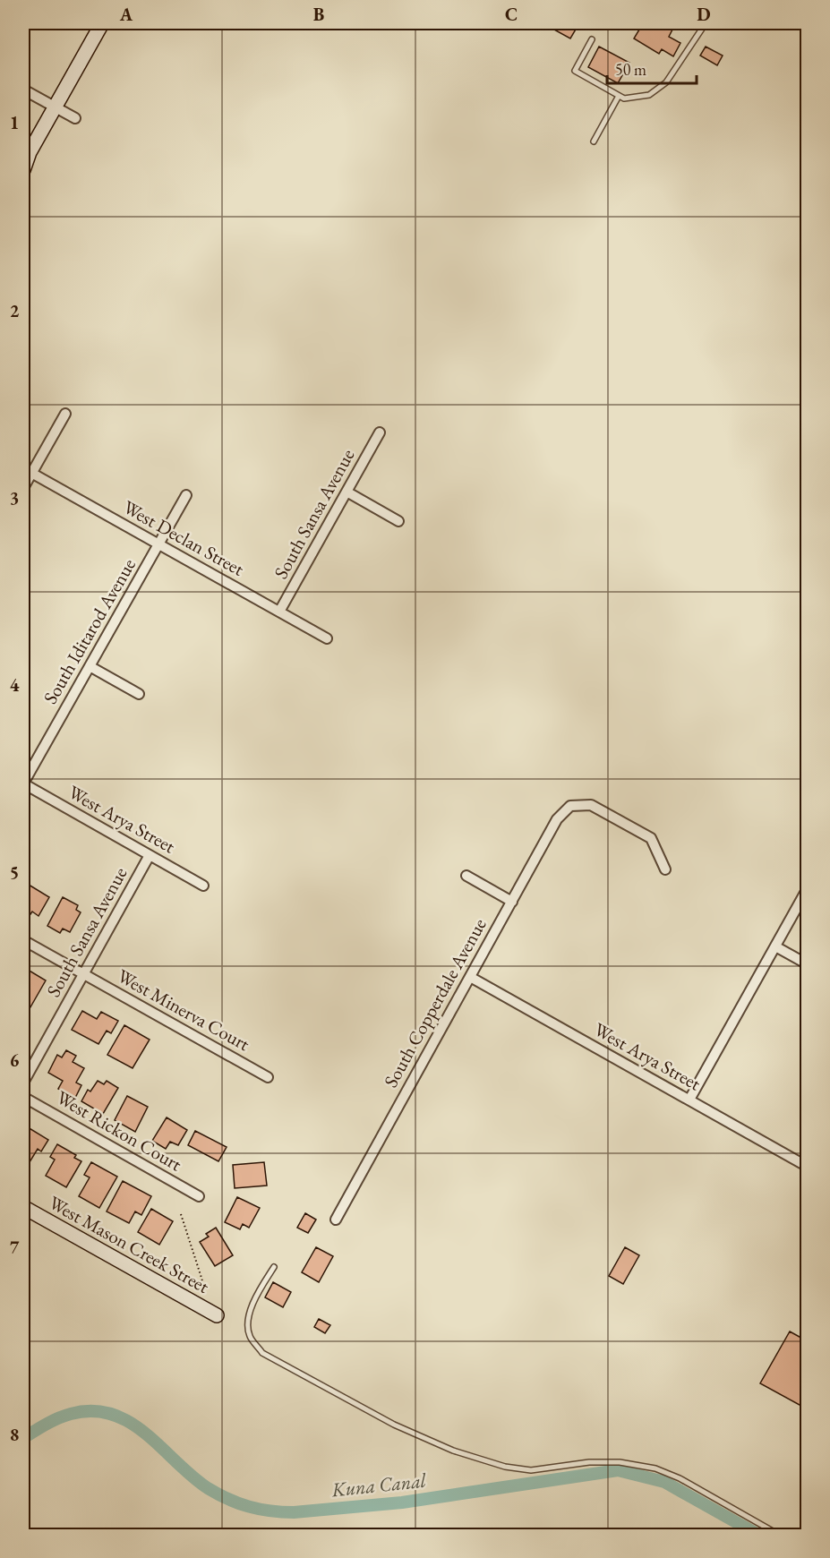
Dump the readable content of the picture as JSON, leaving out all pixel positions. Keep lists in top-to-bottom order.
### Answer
{
  "streets": {
    "street": [
      "South Sansa Avenue",
      "West Declan Street",
      "South Iditarod Avenue",
      "West Arya Street",
      "South Copperdale Avenue",
      "West Minerva Court",
      "West Rickon Court",
      "West Mason Creek Street"
    ]
  },
  "crossings": [
    ["South Sansa Avenue", "West Declan Street"],
    ["South Sansa Avenue", "West Arya Street"],
    ["South Sansa Avenue", "West Minerva Court"],
    ["West Declan Street", "South Iditarod Avenue"],
    ["South Iditarod Avenue", "West Arya Street"],
    ["West Arya Street", "South Copperdale Avenue"]
  ],
  "water": ["Kuna Canal"],
  "scale_bar": "50 m",
  "grid": {
    "columns": [
      "A",
      "B",
      "C",
      "D"
    ],
    "rows": [
      "1",
      "2",
      "3",
      "4",
      "5",
      "6",
      "7",
      "8"
    ]
  }
}
